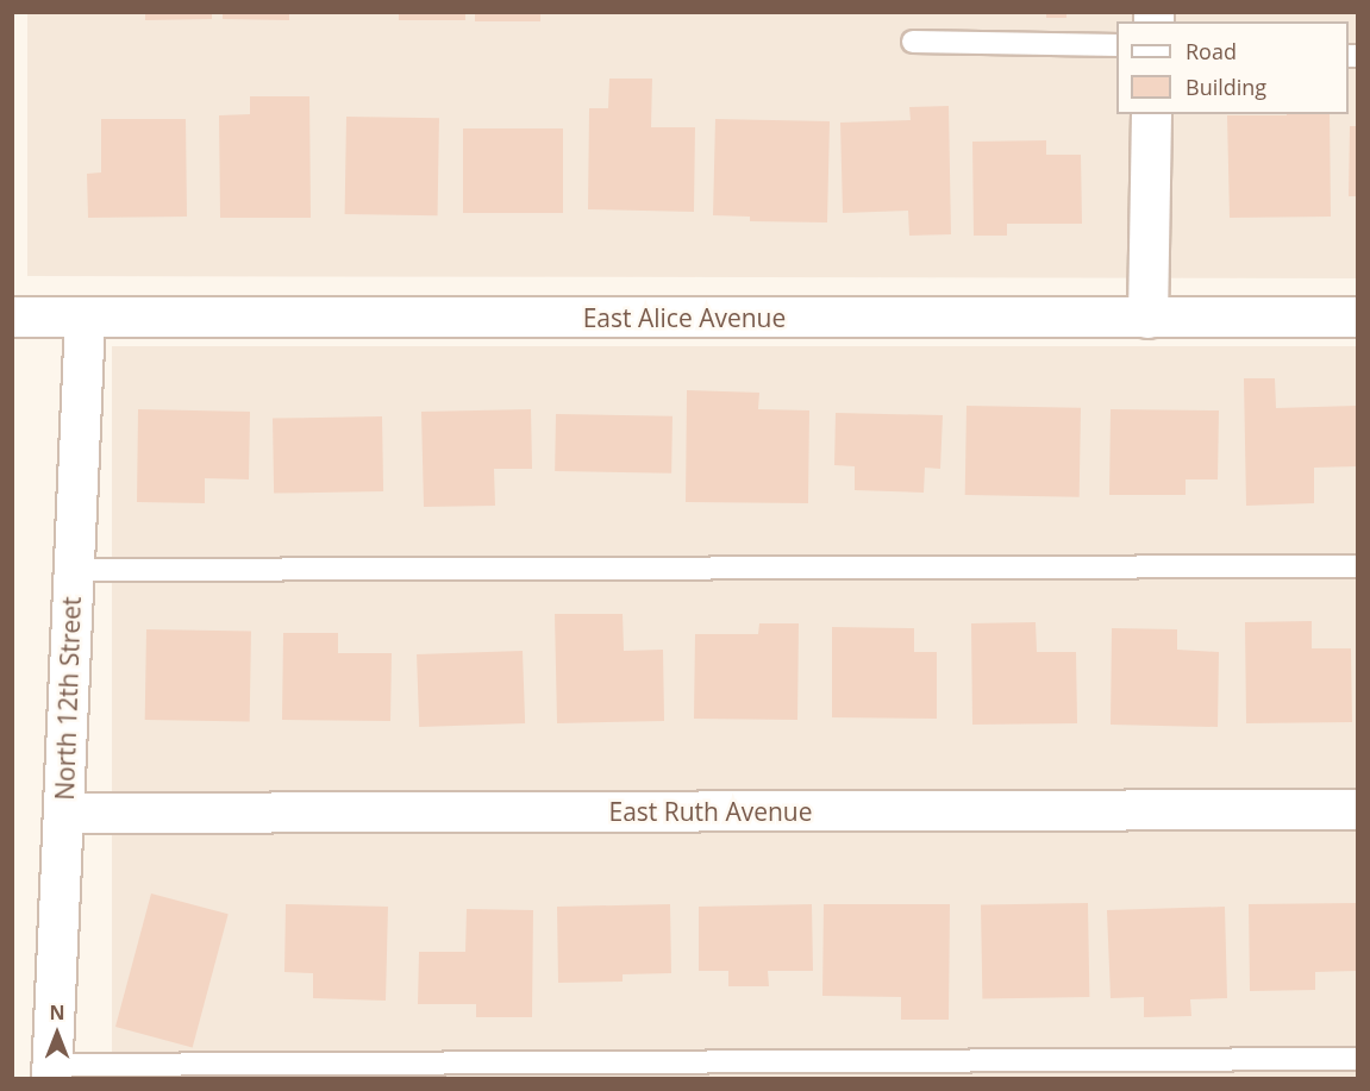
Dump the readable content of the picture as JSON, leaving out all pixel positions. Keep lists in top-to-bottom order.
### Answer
{
  "streets": {
    "street": ["East Alice Avenue", "North 12th Street", "East Ruth Avenue"]
  },
  "crossings": [
    ["East Alice Avenue", "North 12th Street"],
    ["North 12th Street", "East Ruth Avenue"]
  ],
  "legend": ["Road", "Building"],
  "north": "top"
}
